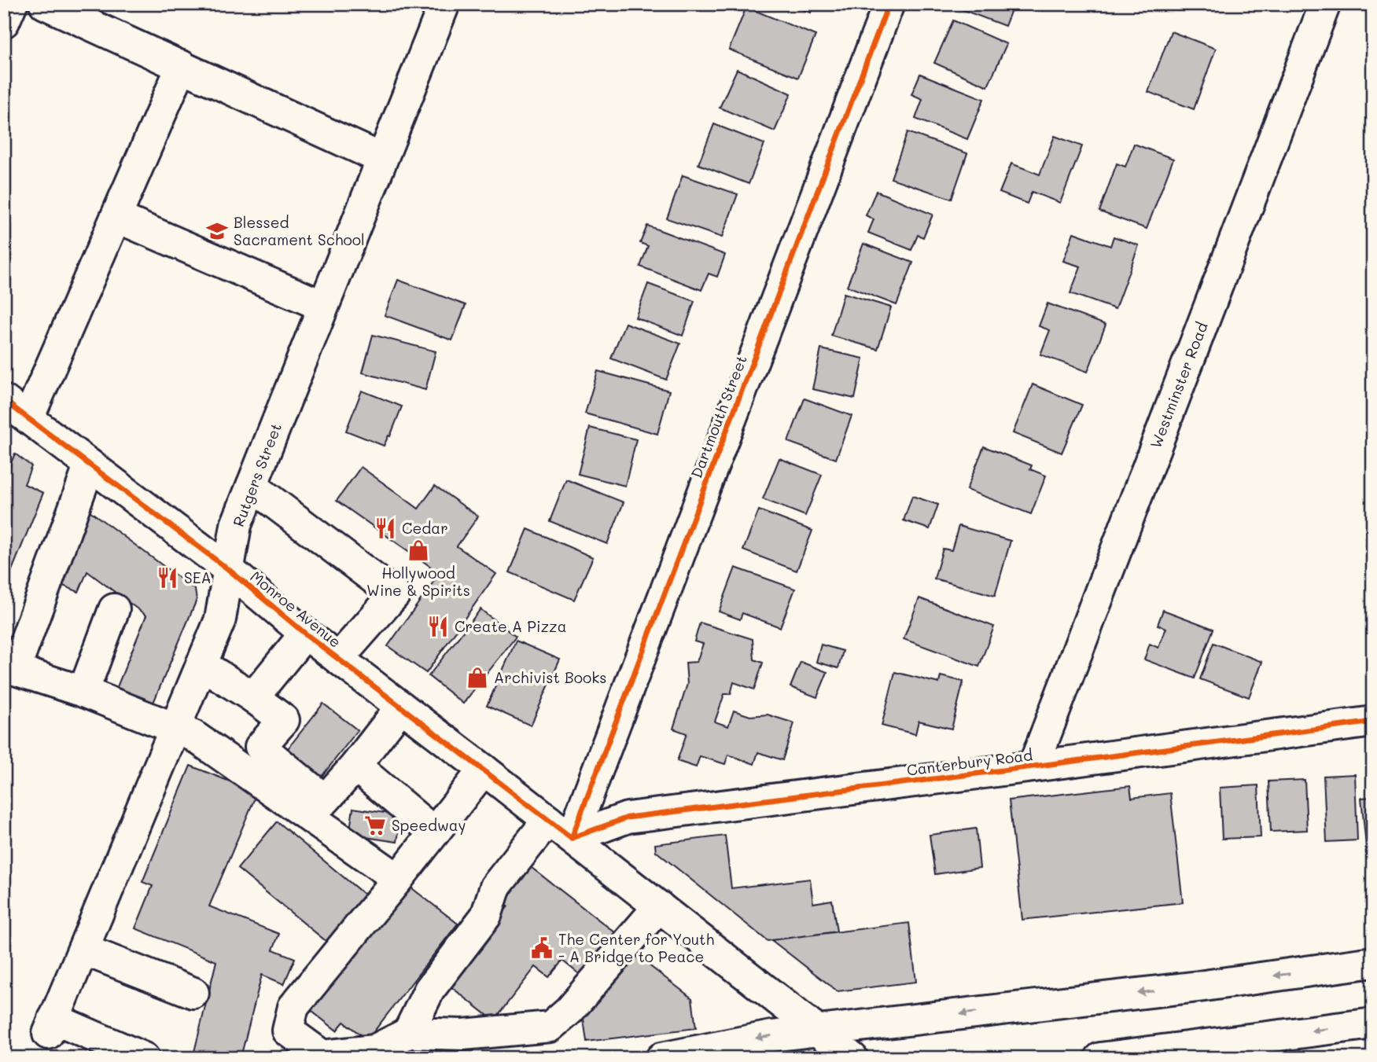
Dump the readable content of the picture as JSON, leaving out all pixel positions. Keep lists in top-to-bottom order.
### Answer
{
  "streets": {
    "main road": [
      "Westminster Road",
      "Dartmouth Street",
      "Rutgers Street",
      "Monroe Avenue",
      "Canterbury Road"
    ]
  },
  "crossings": [
    ["Westminster Road", "Canterbury Road"],
    ["Dartmouth Street", "Monroe Avenue"],
    ["Dartmouth Street", "Canterbury Road"],
    ["Rutgers Street", "Monroe Avenue"],
    ["Monroe Avenue", "Canterbury Road"]
  ],
  "places": {
    "school or university": ["Blessed Sacrament School"],
    "restaurant": ["Cedar", "SEA", "Create A Pizza"],
    "shop": ["Hollywood Wine & Spirits", "Archivist Books"],
    "supermarket": ["Speedway"],
    "public building": ["The Center for Youth - A Bridge to Peace"]
  }
}
